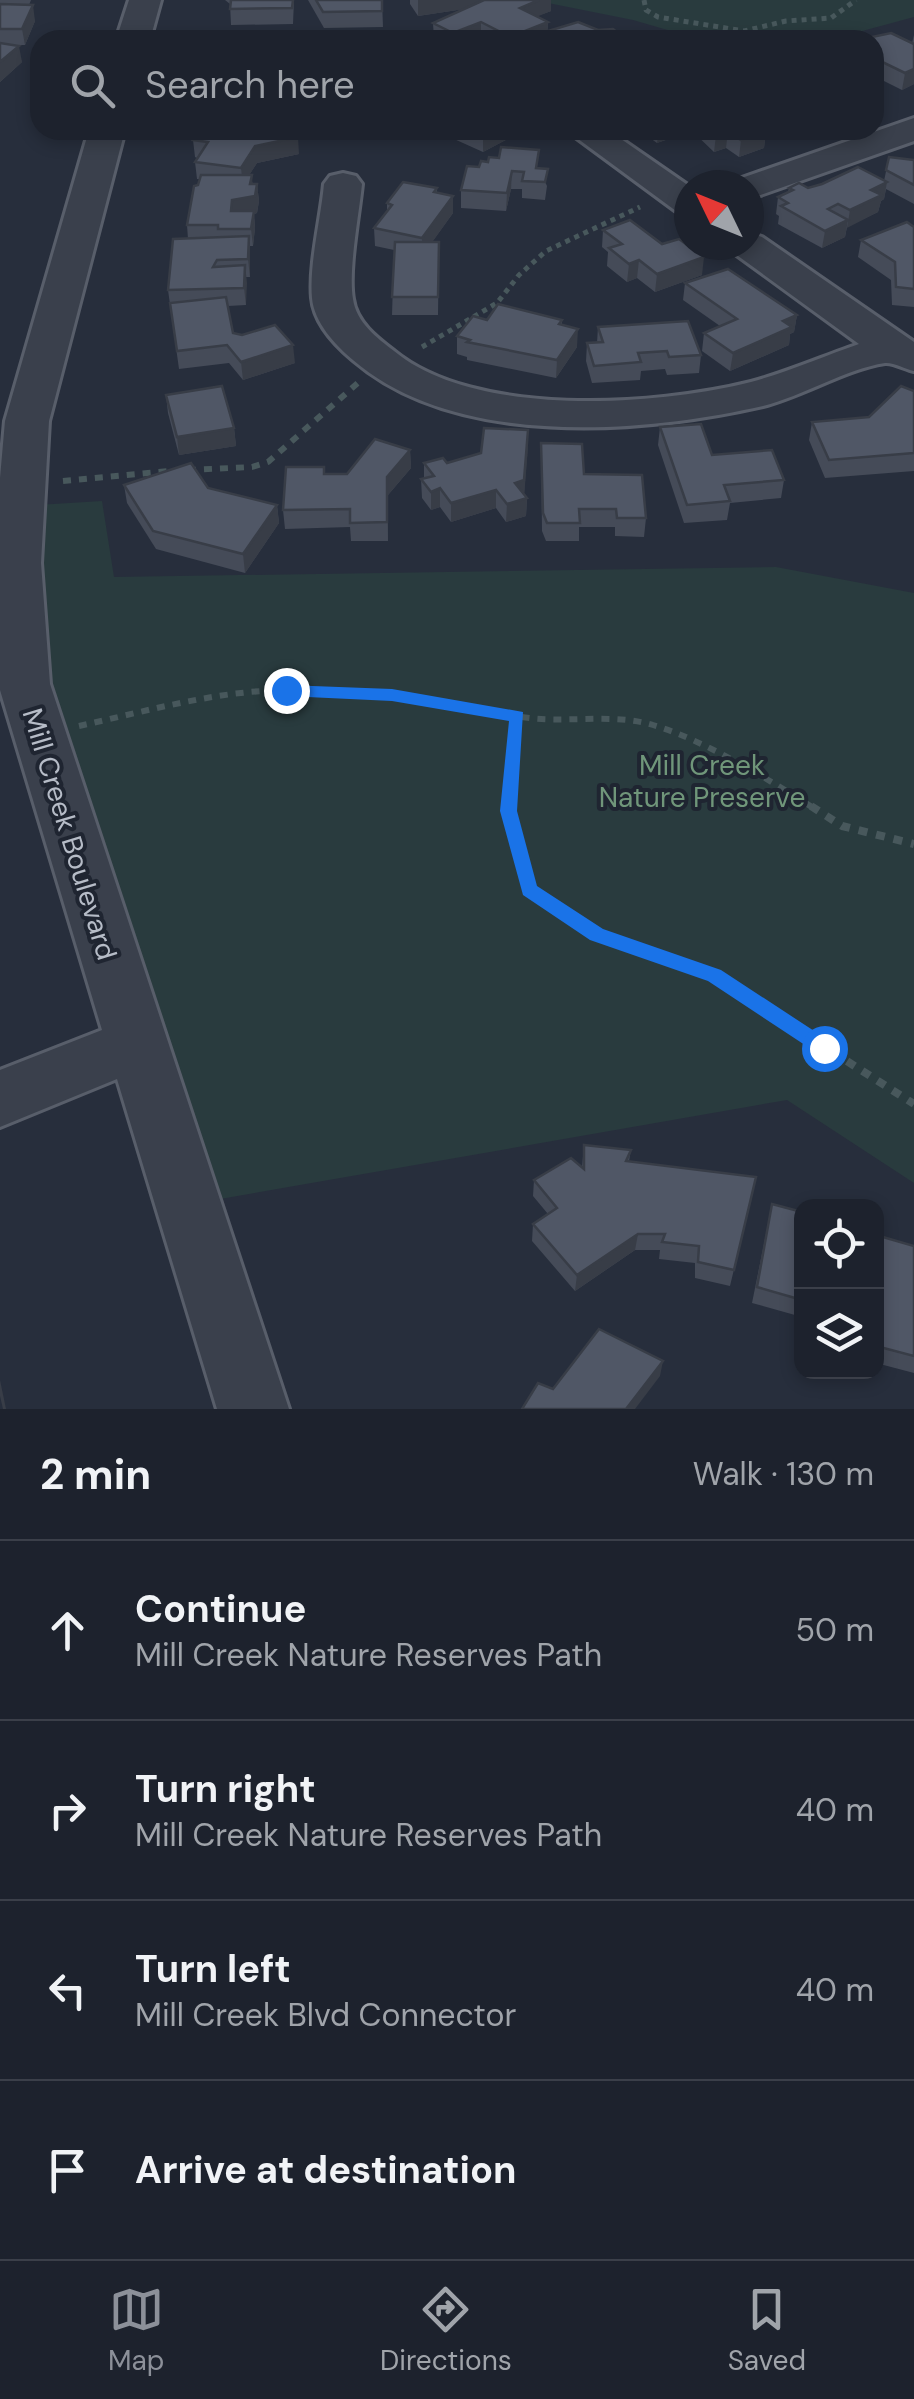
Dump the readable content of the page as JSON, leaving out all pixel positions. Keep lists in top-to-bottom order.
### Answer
{
  "streets": {
    "street": ["Mill Creek Boulevard"]
  },
  "parks": ["Mill Creek Nature Preserve"],
  "north": "top left",
  "page": {
    "search": "Search here",
    "heading": ["2 min", "Walk · 130 m"],
    "list": [
      ["Continue", "Mill Creek Nature Reserves Path", "50 m"],
      ["Turn right", "Mill Creek Nature Reserves Path", "40 m"],
      ["Turn left", "Mill Creek Blvd Connector", "40 m"],
      "Arrive at destination"
    ],
    "nav": ["Map", "Directions", "Saved"]
  }
}
